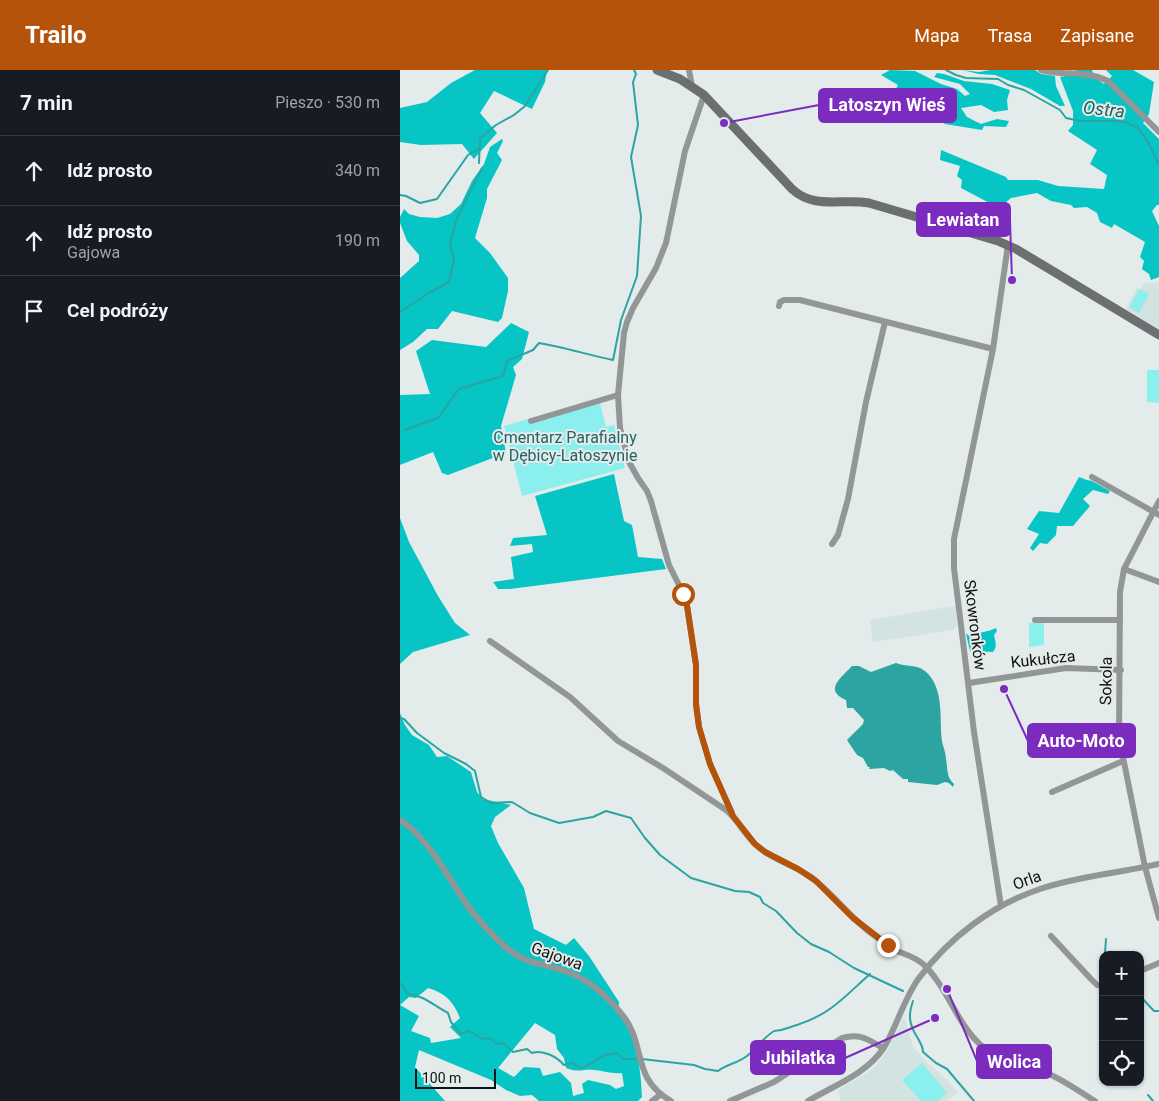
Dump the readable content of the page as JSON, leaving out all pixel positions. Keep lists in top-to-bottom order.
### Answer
{
  "streets": {
    "street": [
      "Skowronków",
      "Kukułcza",
      "Sokola",
      "Orla",
      "Gajowa"
    ]
  },
  "crossings": [
    ["Skowronków", "Kukułcza"],
    ["Skowronków", "Orla"],
    ["Kukułcza", "Sokola"],
    ["Sokola", "Orla"]
  ],
  "water": ["Ostra"],
  "parks": ["Cmentarz Parafialny w Dębicy-Latoszynie"],
  "places": [
    "Latoszyn Wieś",
    "Lewiatan",
    "Auto-Moto",
    "Wolica",
    "Jubilatka"
  ],
  "scale_bar": "100 m",
  "page": {
    "header": "Trailo",
    "nav": ["Mapa", "Trasa", "Zapisane"],
    "heading": ["7 min", "Pieszo · 530 m"],
    "list": [
      ["Idź prosto", "340 m"],
      ["Idź prosto", "Gajowa", "190 m"],
      "Cel podróży"
    ],
    "map_buttons": ["+", "−"],
    "scale": "100 m"
  }
}
